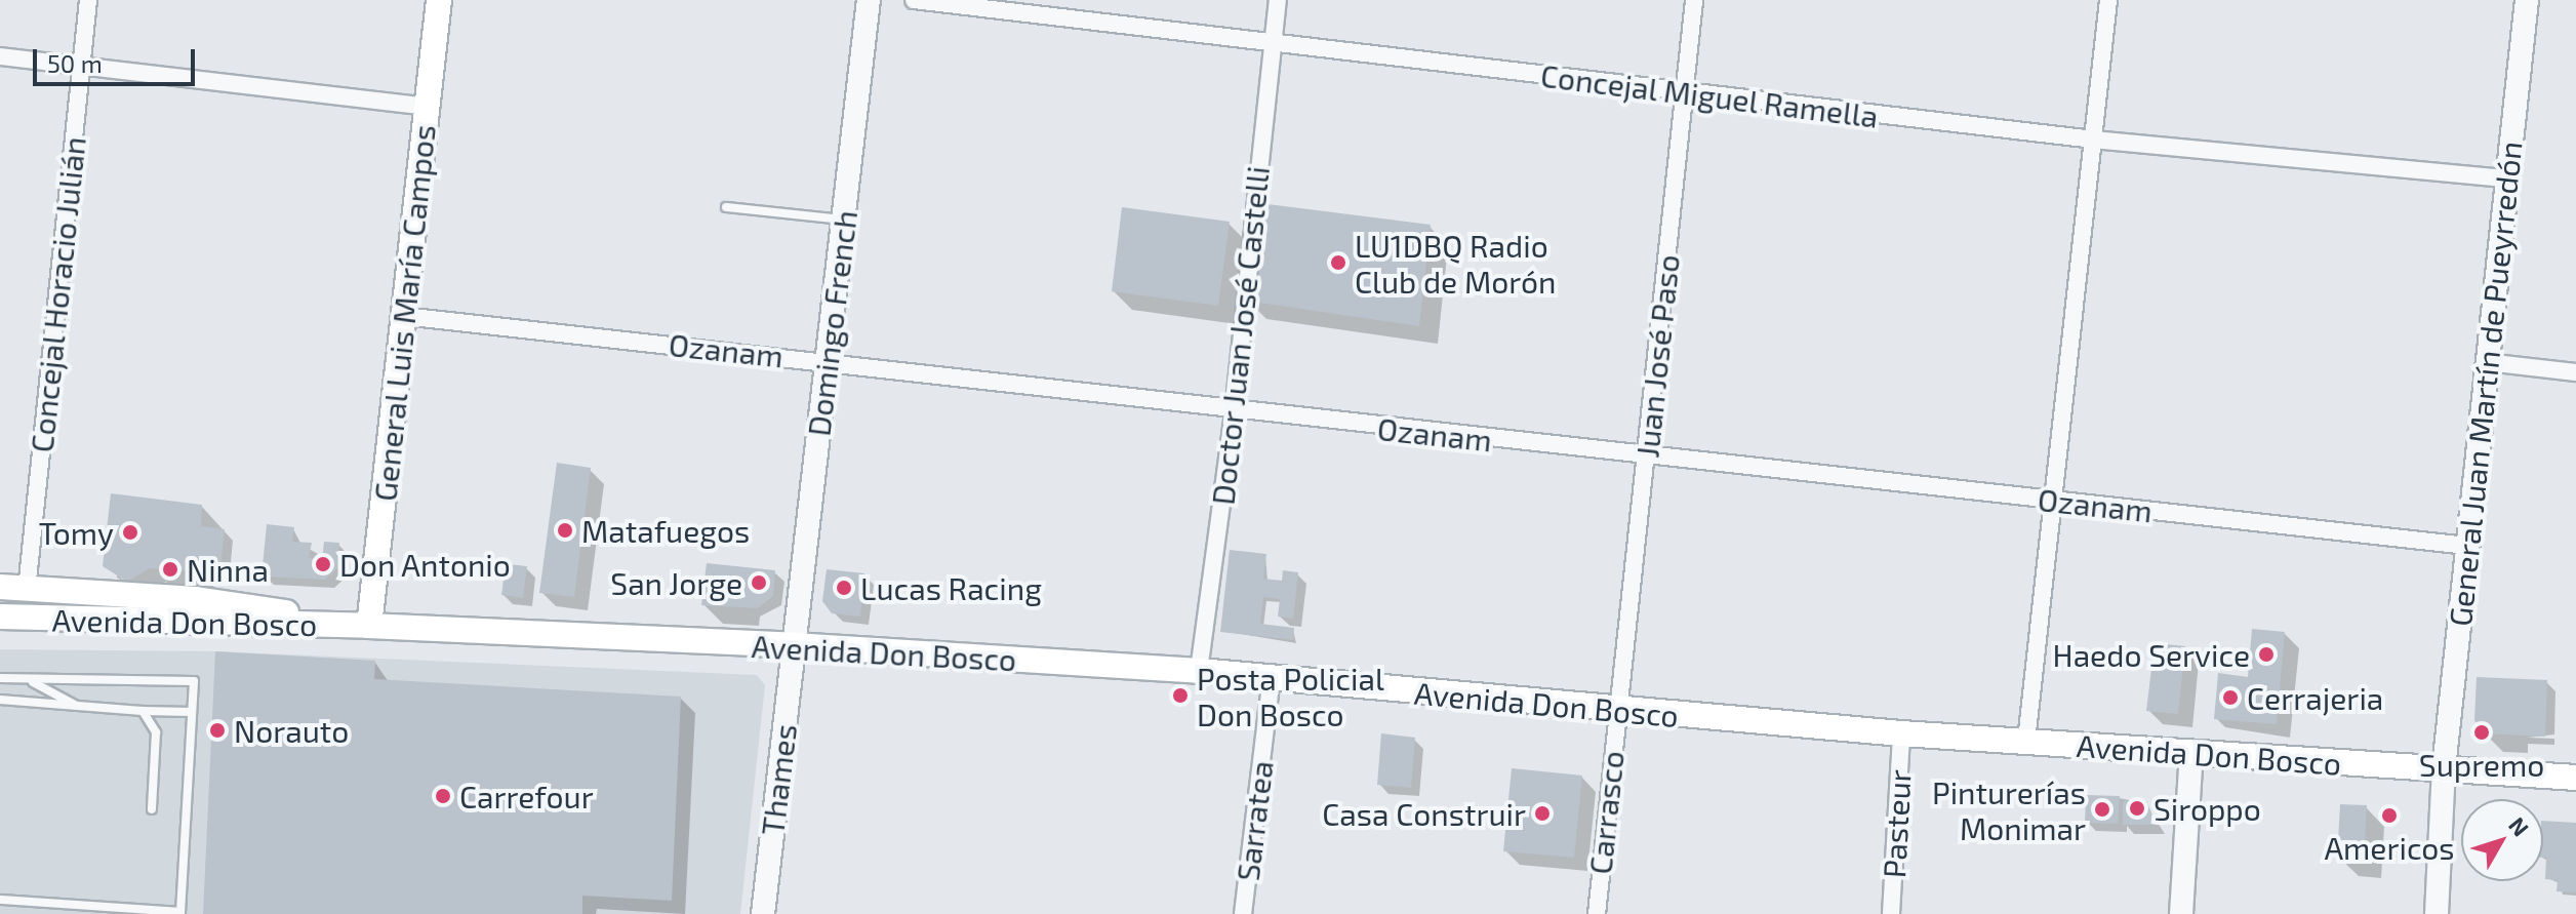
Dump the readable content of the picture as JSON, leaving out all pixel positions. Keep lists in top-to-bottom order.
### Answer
{
  "streets": {
    "main road": ["General Luis María Campos", "Avenida Don Bosco"],
    "street": [
      "Concejal Miguel Ramella",
      "Concejal Horacio Julián",
      "Domingo French",
      "Doctor Juan José Castelli",
      "Ozanam",
      "Juan José Paso",
      "General Juan Martín de Pueyrredón",
      "Thames",
      "Carrasco",
      "Sarratea",
      "Pasteur"
    ]
  },
  "crossings": [
    ["Concejal Miguel Ramella", "Doctor Juan José Castelli"],
    ["Concejal Miguel Ramella", "Juan José Paso"],
    ["Concejal Miguel Ramella", "General Juan Martín de Pueyrredón"],
    ["Concejal Horacio Julián", "Avenida Don Bosco"],
    ["General Luis María Campos", "Ozanam"],
    ["General Luis María Campos", "Avenida Don Bosco"],
    ["Domingo French", "Ozanam"],
    ["Domingo French", "Avenida Don Bosco"],
    ["Domingo French", "Thames"],
    ["Doctor Juan José Castelli", "Ozanam"],
    ["Doctor Juan José Castelli", "Avenida Don Bosco"],
    ["Ozanam", "Juan José Paso"],
    ["Ozanam", "General Juan Martín de Pueyrredón"],
    ["Juan José Paso", "Avenida Don Bosco"],
    ["Juan José Paso", "Carrasco"],
    ["General Juan Martín de Pueyrredón", "Avenida Don Bosco"],
    ["Avenida Don Bosco", "Thames"],
    ["Avenida Don Bosco", "Carrasco"],
    ["Avenida Don Bosco", "Sarratea"],
    ["Avenida Don Bosco", "Pasteur"]
  ],
  "places": [
    "LU1DBQ Radio Club de Morón",
    "Matafuegos",
    "Tomy",
    "Don Antonio",
    "Ninna",
    "San Jorge",
    "Lucas Racing",
    "Haedo Service",
    "Posta Policial Don Bosco",
    "Cerrajeria",
    "Norauto",
    "Supremo",
    "Carrefour",
    "Siroppo",
    "Pinturerías Monimar",
    "Casa Construir",
    "Americos"
  ],
  "scale_bar": "50 m",
  "north": "top right"
}
